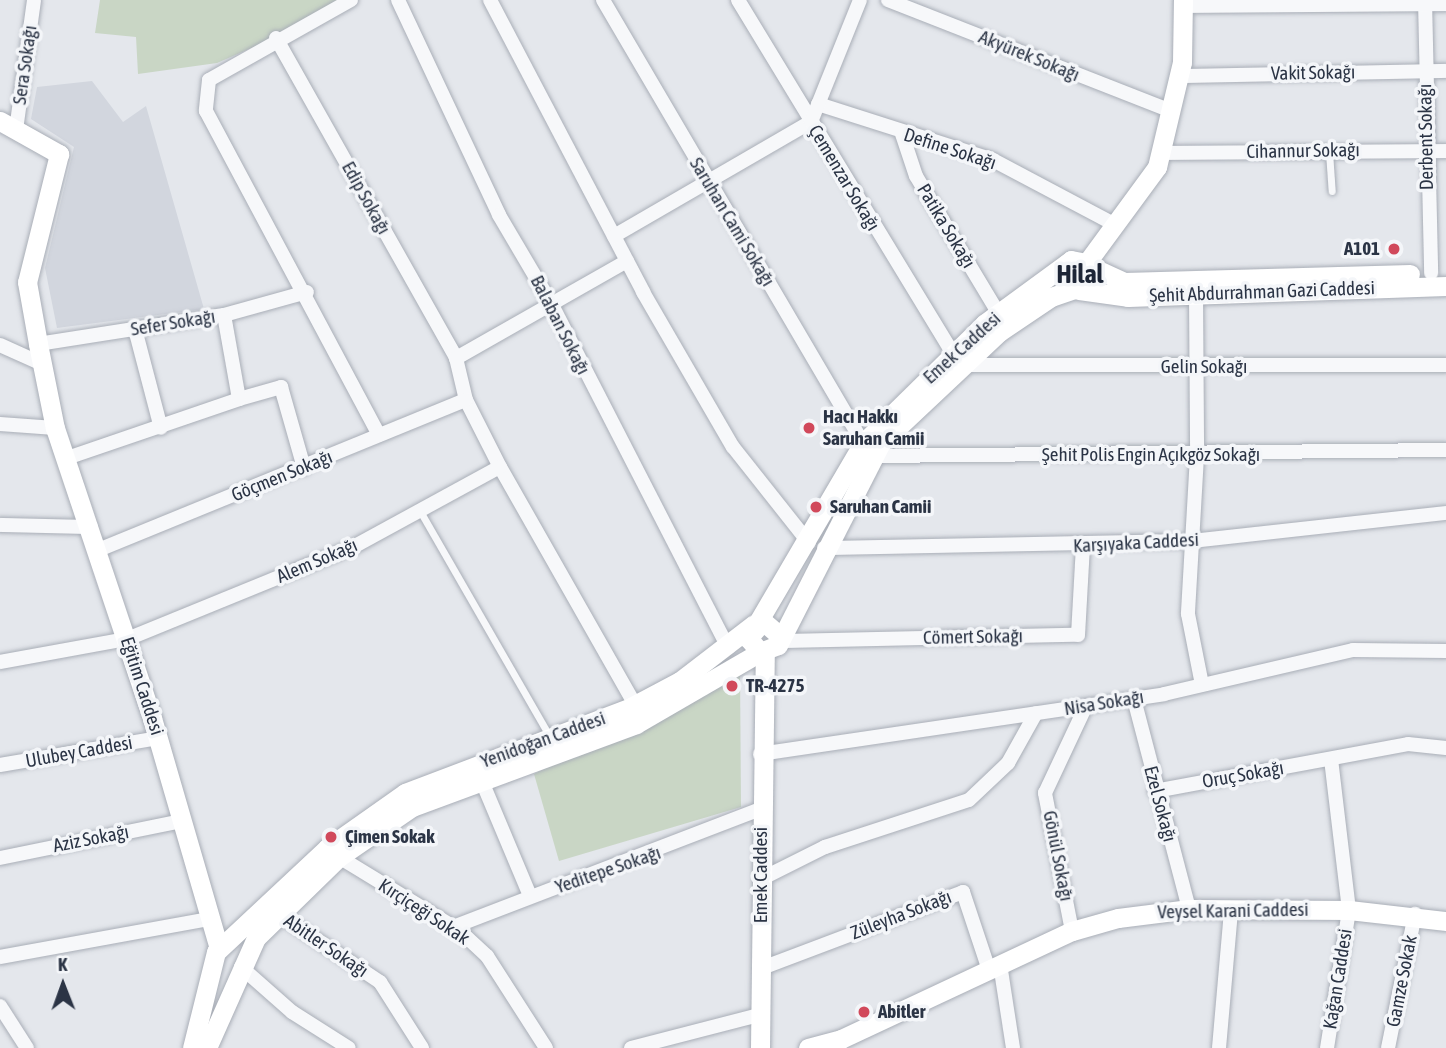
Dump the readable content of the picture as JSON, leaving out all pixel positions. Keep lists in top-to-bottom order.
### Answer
{
  "streets": {
    "street": [
      "Akyürek Sokağı",
      "Sera Sokağı",
      "Vakit Sokağı",
      "Derbent Sokağı",
      "Define Sokağı",
      "Cihannur Sokağı",
      "Çemenzar Sokağı",
      "Edip Sokağı",
      "Saruhan Cami Sokağı",
      "Patika Sokağı",
      "Şehit Abdurrahman Gazi Caddesi",
      "Sefer Sokağı",
      "Balaban Sokağı",
      "Emek Caddesi",
      "Gelin Sokağı",
      "Şehit Polis Engin Açıkgöz Sokağı",
      "Göçmen Sokağı",
      "Karşıyaka Caddesi",
      "Alem Sokağı",
      "Cömert Sokağı",
      "Eğitim Caddesi",
      "Nisa Sokağı",
      "Yenidoğan Caddesi",
      "Ulubey Caddesi",
      "Oruç Sokağı",
      "Ezel Sokağı",
      "Aziz Sokağı",
      "Gönül Sokağı",
      "Yeditepe Sokağı",
      "Veysel Karani Caddesi",
      "Kırçiçeği Sokak",
      "Züleyha Sokağı",
      "Abitler Sokağı",
      "Kağan Caddesi",
      "Gamze Sokak"
    ]
  },
  "crossings": [
    ["Sera Sokağı", "Eğitim Caddesi"],
    ["Vakit Sokağı", "Derbent Sokağı"],
    ["Derbent Sokağı", "Cihannur Sokağı"],
    ["Derbent Sokağı", "Şehit Abdurrahman Gazi Caddesi"],
    ["Define Sokağı", "Patika Sokağı"],
    ["Çemenzar Sokağı", "Emek Caddesi"],
    ["Çemenzar Sokağı", "Gelin Sokağı"],
    ["Edip Sokağı", "Göçmen Sokağı"],
    ["Edip Sokağı", "Alem Sokağı"],
    ["Edip Sokağı", "Yenidoğan Caddesi"],
    ["Saruhan Cami Sokağı", "Emek Caddesi"],
    ["Saruhan Cami Sokağı", "Şehit Polis Engin Açıkgöz Sokağı"],
    ["Patika Sokağı", "Emek Caddesi"],
    ["Şehit Abdurrahman Gazi Caddesi", "Emek Caddesi"],
    ["Sefer Sokağı", "Eğitim Caddesi"],
    ["Balaban Sokağı", "Yenidoğan Caddesi"],
    ["Emek Caddesi", "Gelin Sokağı"],
    ["Emek Caddesi", "Şehit Polis Engin Açıkgöz Sokağı"],
    ["Emek Caddesi", "Karşıyaka Caddesi"],
    ["Emek Caddesi", "Cömert Sokağı"],
    ["Emek Caddesi", "Nisa Sokağı"],
    ["Emek Caddesi", "Yenidoğan Caddesi"],
    ["Emek Caddesi", "Yeditepe Sokağı"],
    ["Emek Caddesi", "Züleyha Sokağı"],
    ["Göçmen Sokağı", "Eğitim Caddesi"],
    ["Karşıyaka Caddesi", "Cömert Sokağı"],
    ["Alem Sokağı", "Eğitim Caddesi"],
    ["Cömert Sokağı", "Yenidoğan Caddesi"],
    ["Eğitim Caddesi", "Yenidoğan Caddesi"],
    ["Eğitim Caddesi", "Ulubey Caddesi"],
    ["Eğitim Caddesi", "Aziz Sokağı"],
    ["Nisa Sokağı", "Ezel Sokağı"],
    ["Nisa Sokağı", "Gönül Sokağı"],
    ["Yenidoğan Caddesi", "Kırçiçeği Sokak"],
    ["Yenidoğan Caddesi", "Abitler Sokağı"],
    ["Oruç Sokağı", "Ezel Sokağı"],
    ["Ezel Sokağı", "Veysel Karani Caddesi"],
    ["Gönül Sokağı", "Veysel Karani Caddesi"],
    ["Yeditepe Sokağı", "Kırçiçeği Sokak"],
    ["Veysel Karani Caddesi", "Züleyha Sokağı"],
    ["Veysel Karani Caddesi", "Kağan Caddesi"],
    ["Veysel Karani Caddesi", "Gamze Sokak"]
  ],
  "districts": ["Hilal"],
  "places": [
    "A101",
    "Hacı Hakkı Saruhan Camii",
    "Saruhan Camii",
    "TR-4275",
    "Çimen Sokak",
    "Abitler"
  ],
  "north": "top"
}
